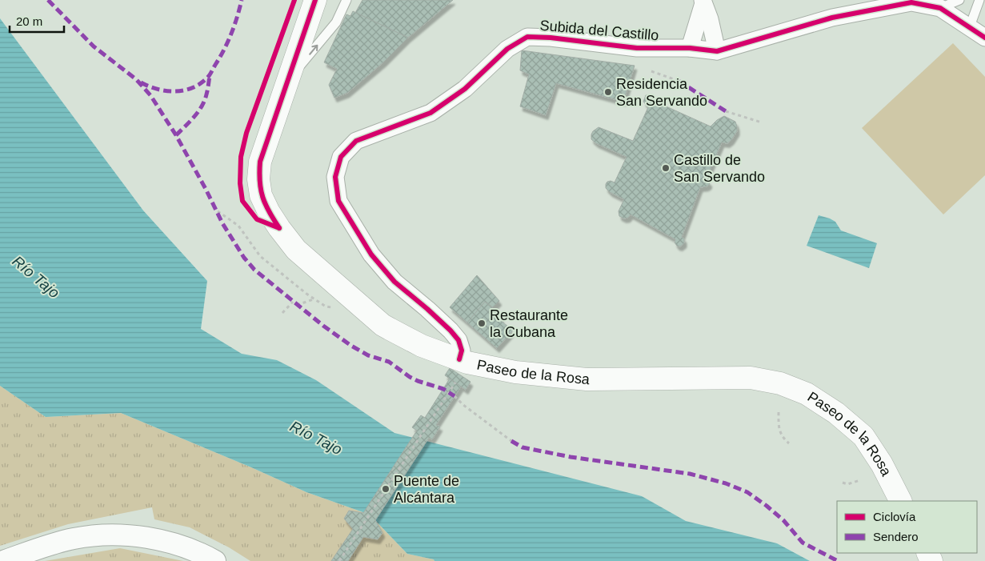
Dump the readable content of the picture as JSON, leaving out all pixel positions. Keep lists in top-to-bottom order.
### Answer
{
  "streets": {
    "main road": ["Paseo de la Rosa"],
    "street": ["Subida del Castillo"]
  },
  "crossings": [
    ["Subida del Castillo", "Paseo de la Rosa"]
  ],
  "water": ["Río Tajo"],
  "places": [
    "Residencia San Servando",
    "Castillo de San Servando",
    "Restaurante la Cubana",
    "Puente de Alcántara"
  ],
  "legend": ["Ciclovía", "Sendero"],
  "scale_bar": "20 m"
}
